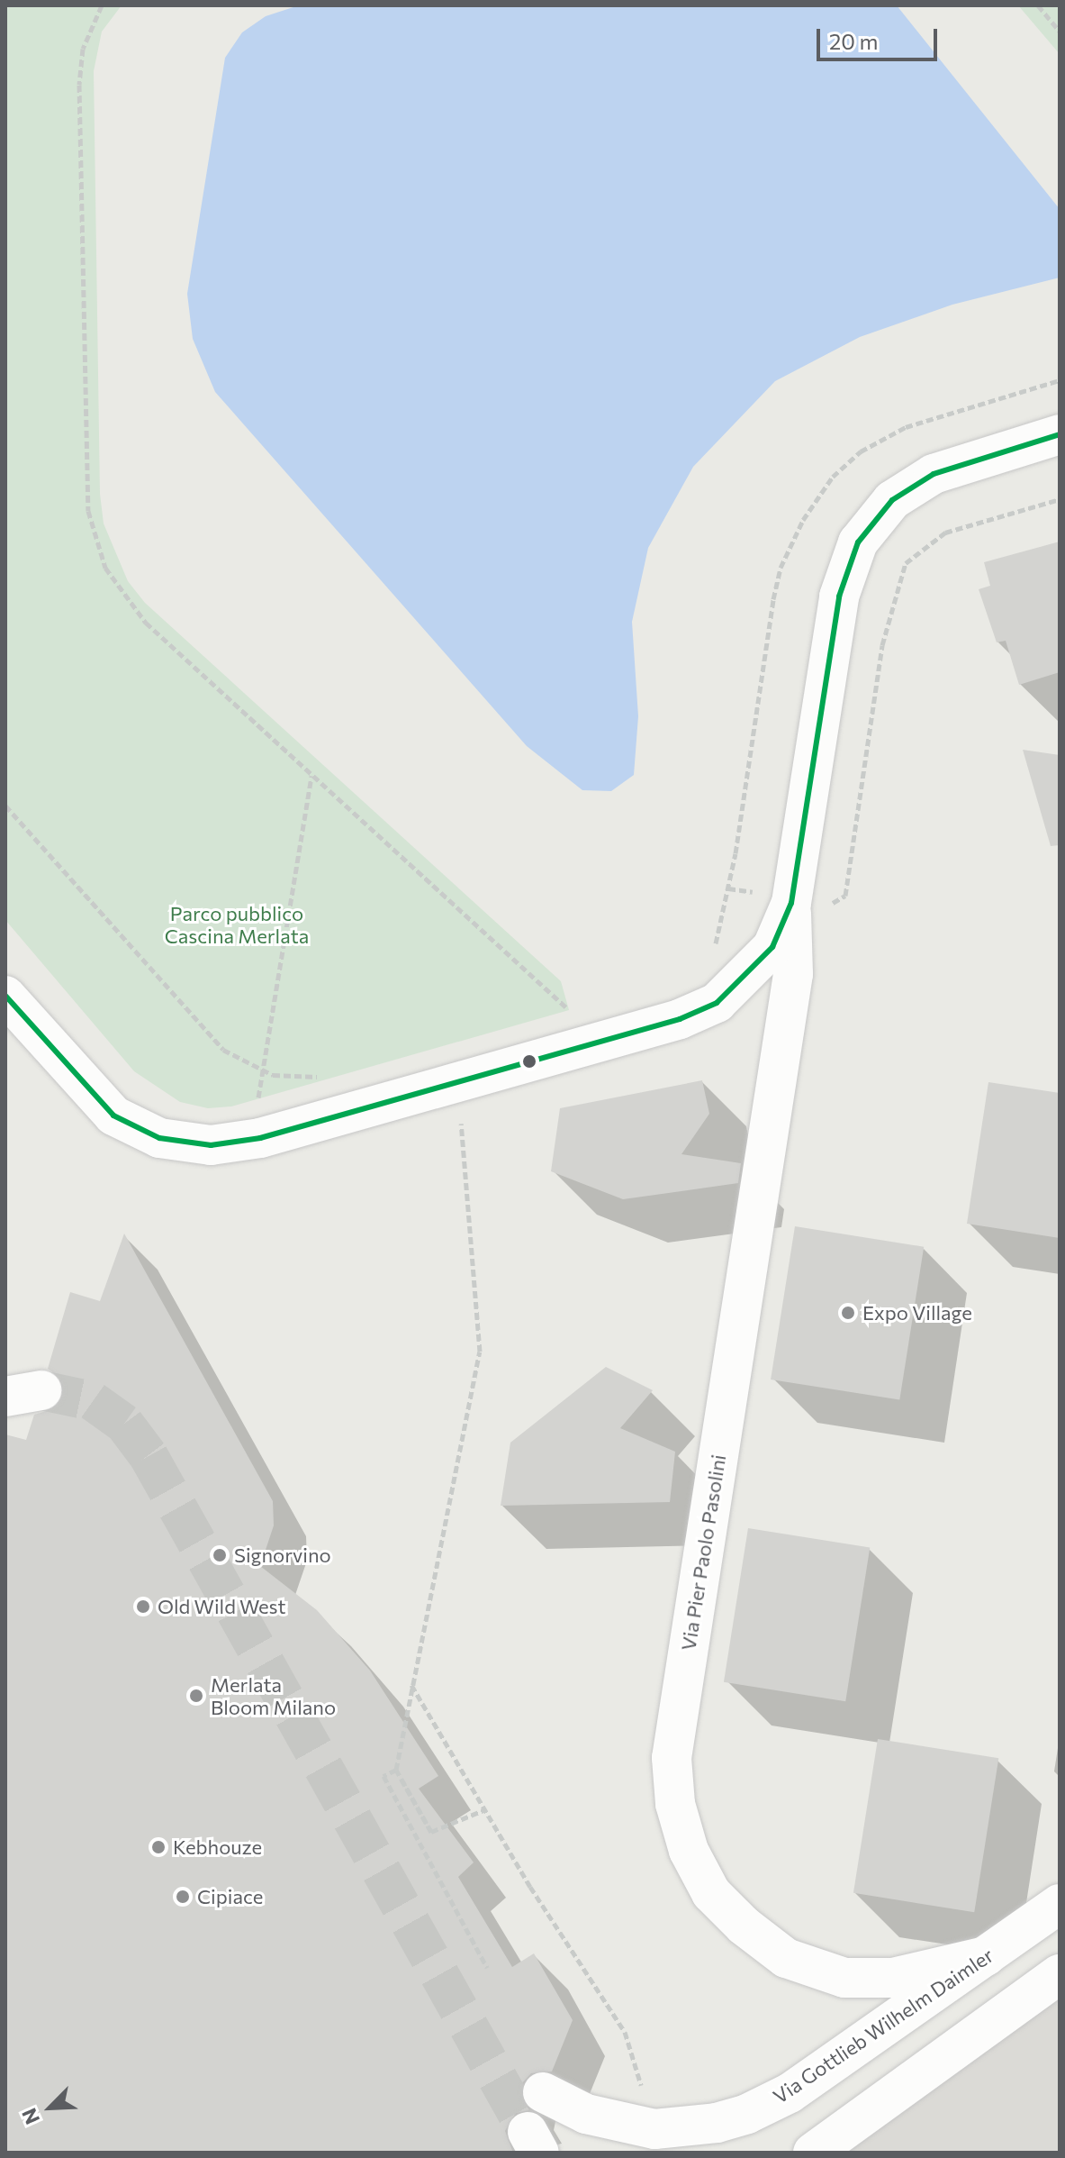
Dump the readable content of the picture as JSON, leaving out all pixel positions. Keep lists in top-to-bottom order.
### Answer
{
  "streets": {
    "street": ["Via Pier Paolo Pasolini", "Via Gottlieb Wilhelm Daimler"]
  },
  "crossings": [
    ["Via Pier Paolo Pasolini", "Via Gottlieb Wilhelm Daimler"]
  ],
  "parks": ["Parco pubblico Cascina Merlata"],
  "places": [
    "Expo Village",
    "Signorvino",
    "Old Wild West",
    "Merlata Bloom Milano",
    "Kebhouze",
    "Cipiace"
  ],
  "scale_bar": "20 m",
  "north": "bottom left"
}
